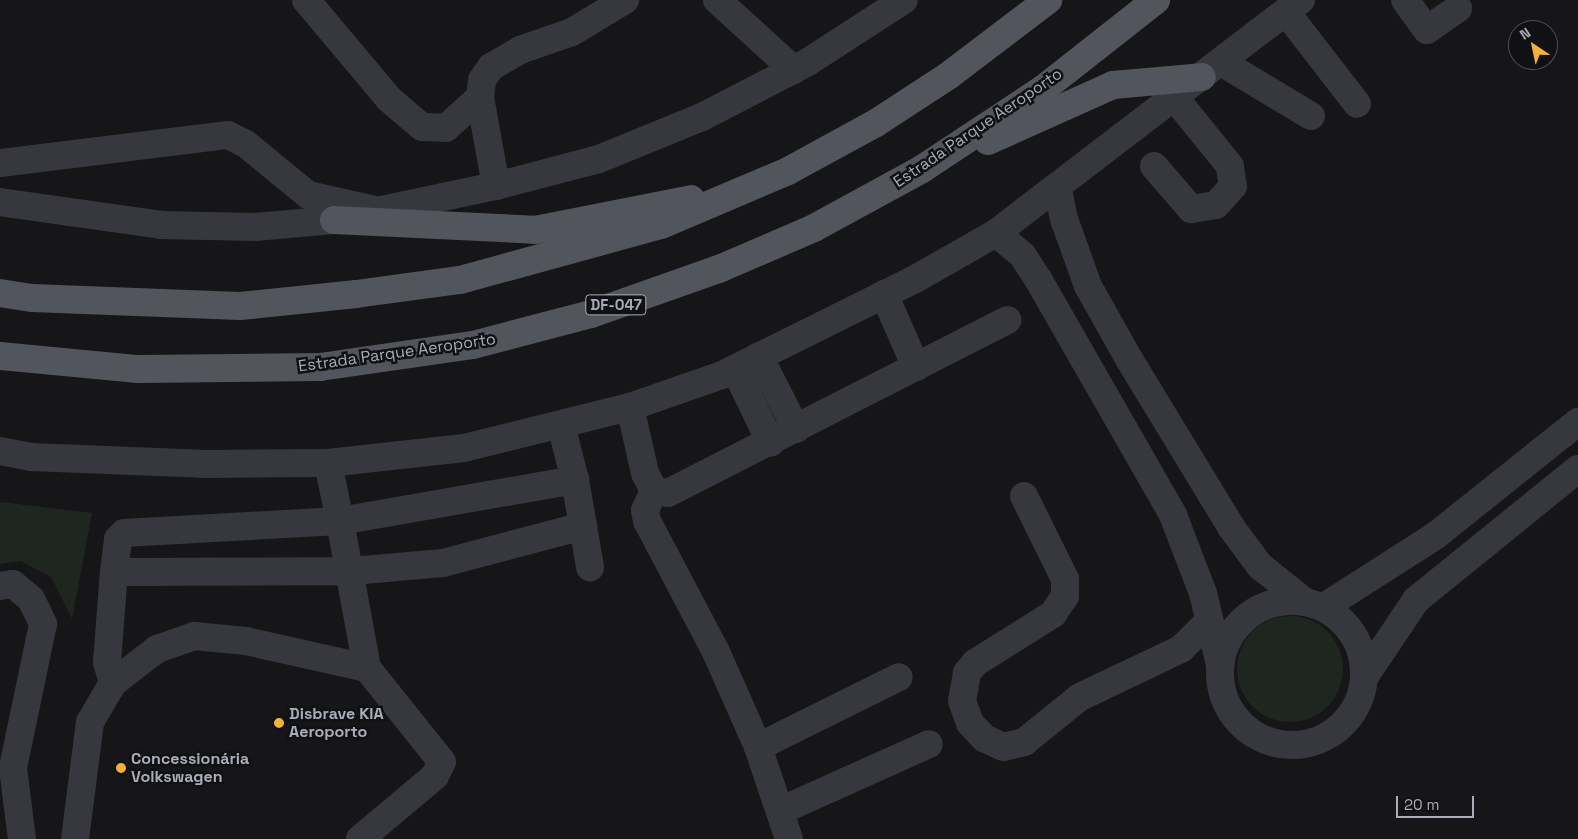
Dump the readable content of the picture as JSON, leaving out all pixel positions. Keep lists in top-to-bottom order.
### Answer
{
  "streets": {
    "main road": ["Estrada Parque Aeroporto", "DF-047"]
  },
  "places": ["Disbrave KIA Aeroporto", "Concessionária Volkswagen"],
  "scale_bar": "20 m",
  "north": "top left"
}
